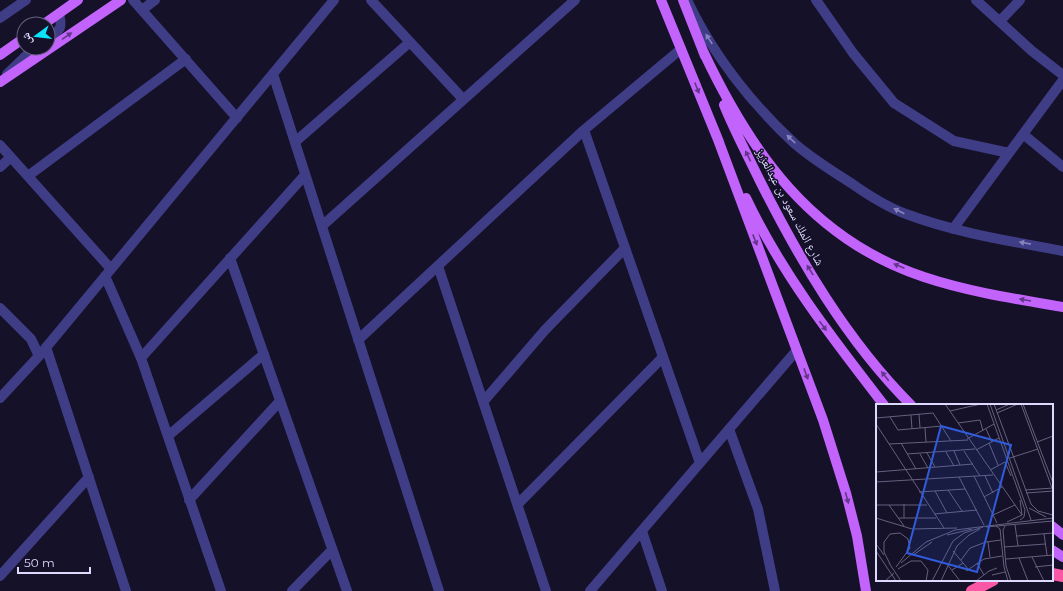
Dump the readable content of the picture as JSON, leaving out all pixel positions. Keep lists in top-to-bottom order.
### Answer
{
  "streets": {
    "main road": ["شارع الملك سعود بن عبدالعزيز"]
  },
  "scale_bar": "50 m",
  "north": "left"
}
